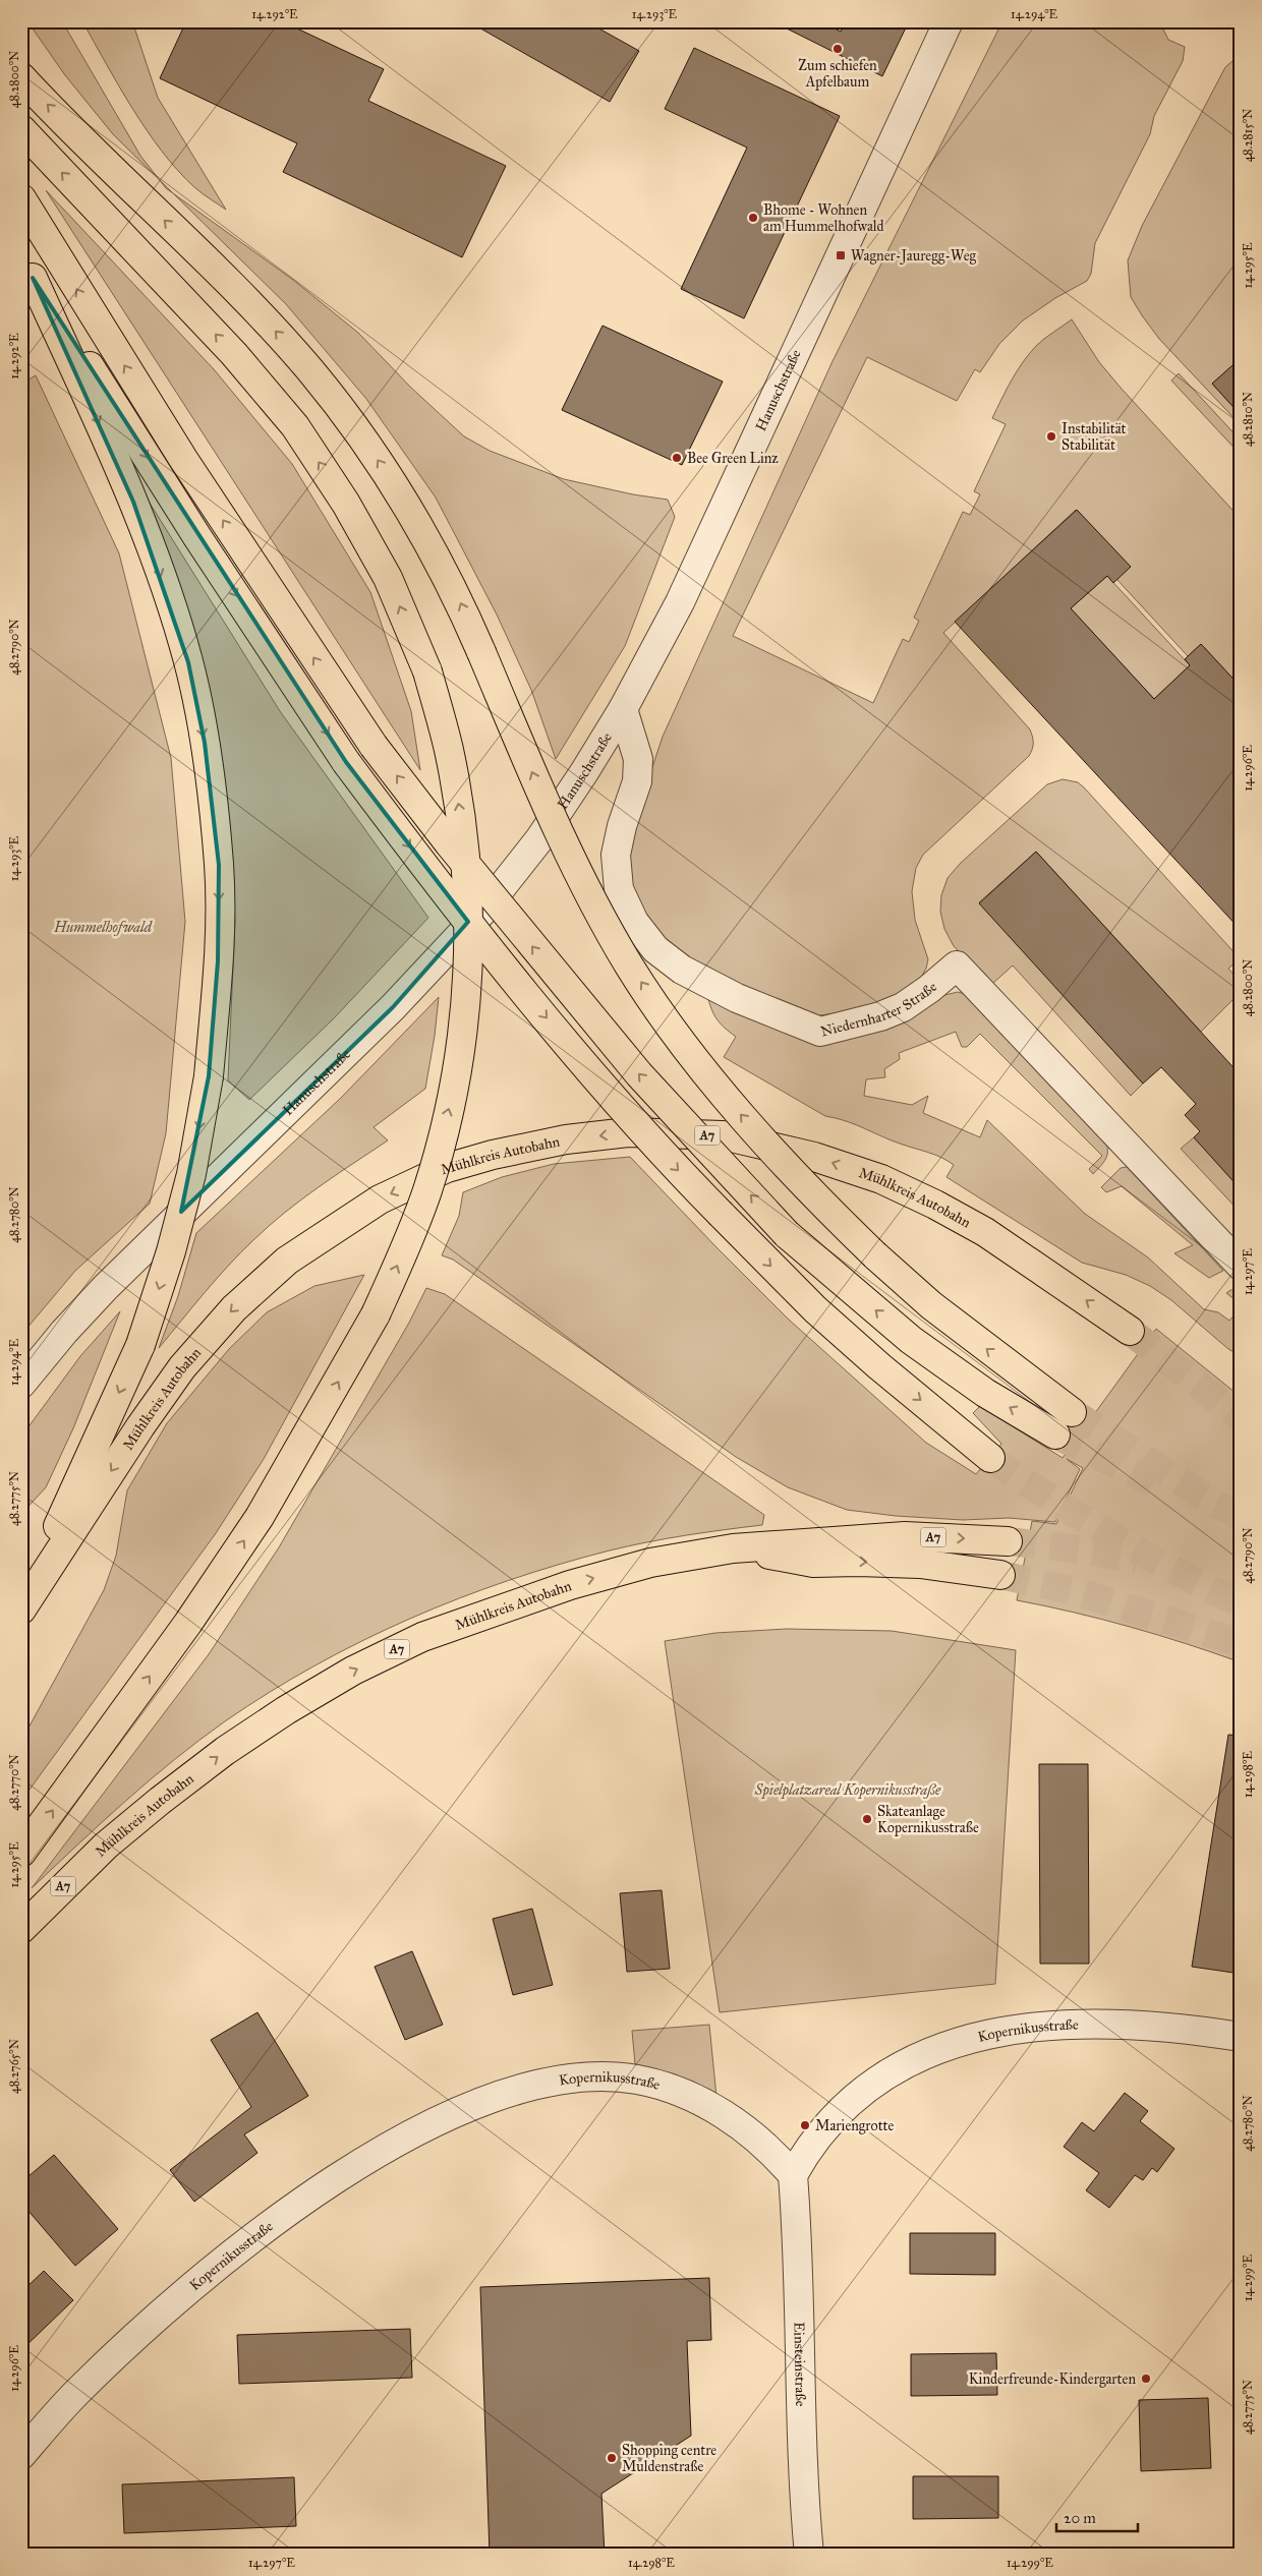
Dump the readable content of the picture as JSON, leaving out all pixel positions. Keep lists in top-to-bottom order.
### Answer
{
  "streets": {
    "highway": ["A7", "Mühlkreis Autobahn"],
    "street": [
      "Hanuschstraße",
      "Niedernharter Straße",
      "Kopernikusstraße",
      "Einsteinstraße"
    ]
  },
  "crossings": [
    ["Hanuschstraße", "Niedernharter Straße"],
    ["Kopernikusstraße", "Einsteinstraße"]
  ],
  "parks": ["Hummelhofwald", "Spielplatzareal Kopernikusstraße"],
  "places": {
    "other": [
      "Zum schiefen Apfelbaum",
      "Bhome - Wohnen am Hummelhofwald",
      "Instabilität Stabilität",
      "Bee Green Linz",
      "Skateanlage Kopernikusstraße",
      "Mariengrotte",
      "Kinderfreunde-Kindergarten",
      "Shopping centre Muldenstraße"
    ],
    "transit": ["Wagner-Jauregg-Weg"]
  },
  "scale_bar": "20 m",
  "coordinates": [
    "14.292°E",
    "14.293°E",
    "14.294°E",
    "48.2800°N",
    "48.2815°N",
    "14.295°E",
    "48.2810°N",
    "48.2790°N",
    "14.296°E",
    "48.2780°N",
    "14.297°E",
    "48.2775°N",
    "14.298°E",
    "48.2770°N",
    "48.2765°N",
    "14.299°E"
  ]
}
